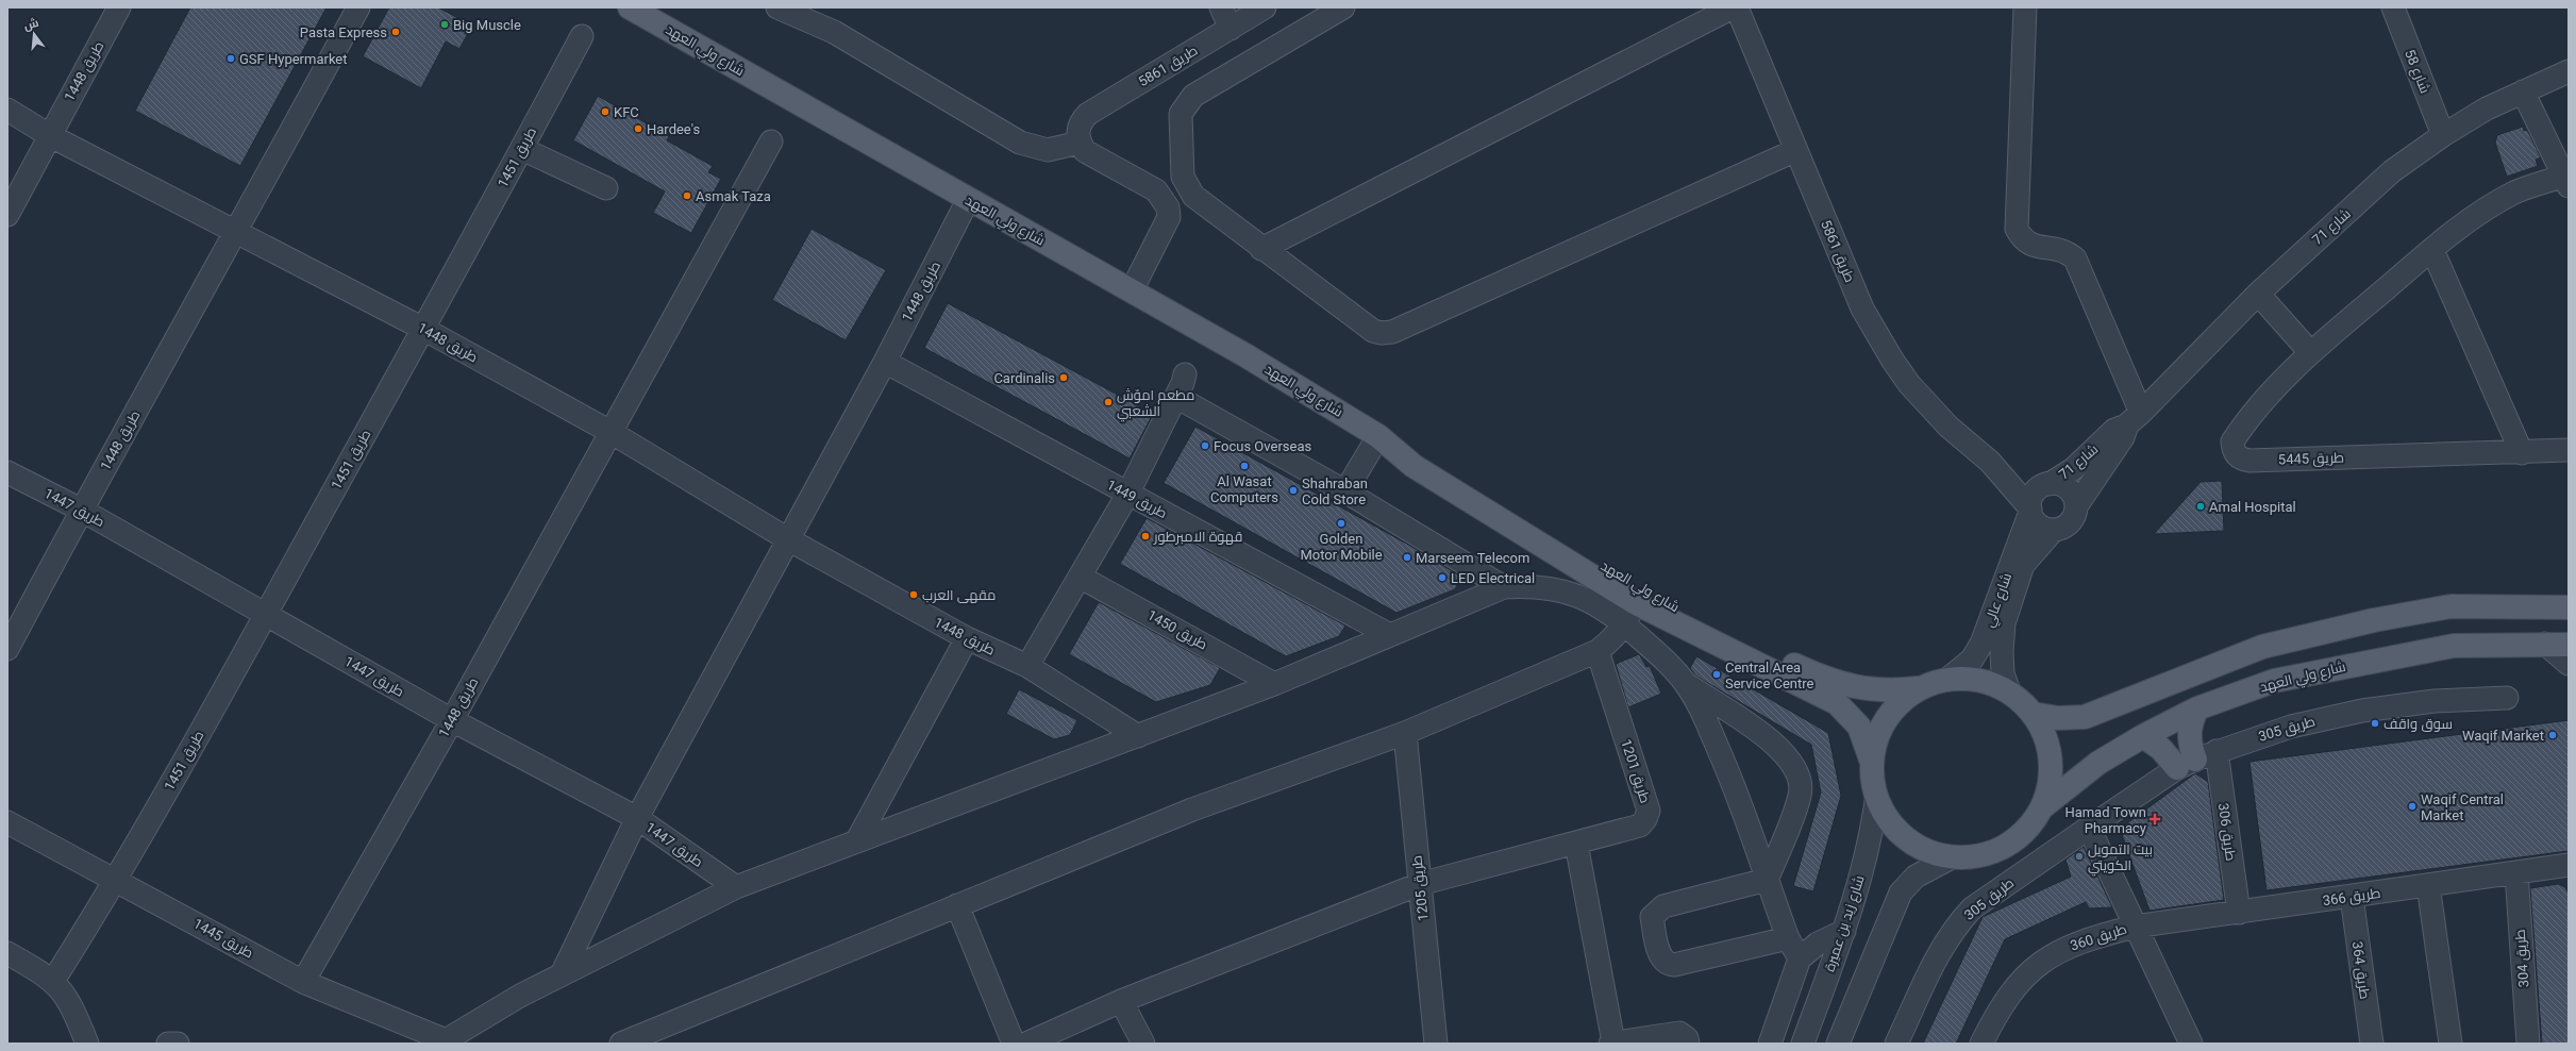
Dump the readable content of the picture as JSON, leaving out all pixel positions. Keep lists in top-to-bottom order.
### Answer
{
  "streets": {
    "main road": ["شارع ولي العهد"],
    "street": [
      "طريق 5861",
      "طريق 1448",
      "شارع 58",
      "طريق 1451",
      "شارع 71",
      "طريق 5445",
      "طريق 1449",
      "طريق 1447",
      "شارع عالي",
      "طريق 1450",
      "طريق 305",
      "طريق 1201",
      "طريق 306",
      "طريق 1205",
      "طريق 366",
      "شارع زيد بن عميرة",
      "طريق 360",
      "طريق 1445",
      "طريق 304",
      "طريق 364"
    ]
  },
  "crossings": [
    ["شارع ولي العهد", "طريق 1448"],
    ["طريق 5861", "شارع 71"],
    ["طريق 5861", "شارع عالي"],
    ["طريق 1448", "طريق 1451"],
    ["طريق 1448", "طريق 1449"],
    ["طريق 1448", "طريق 1447"],
    ["طريق 1448", "طريق 1445"],
    ["شارع 58", "شارع 71"],
    ["طريق 1451", "طريق 1447"],
    ["طريق 1451", "طريق 1445"],
    ["شارع 71", "طريق 5445"],
    ["شارع 71", "شارع عالي"],
    ["طريق 305", "طريق 306"],
    ["طريق 1201", "طريق 1205"],
    ["طريق 306", "طريق 366"],
    ["طريق 366", "طريق 360"],
    ["طريق 366", "طريق 304"],
    ["طريق 366", "طريق 364"]
  ],
  "places": {
    "other": [
      "Big Muscle",
      "Pasta Express",
      "GSF Hypermarket",
      "KFC",
      "Hardee's",
      "Asmak Taza",
      "Cardinalis",
      "مطعم اموّش الشعبي",
      "Focus Overseas",
      "Al Wasat Computers",
      "Shahraban Cold Store",
      "Amal Hospital",
      "Golden Motor Mobile",
      "قهوة الامبرطور",
      "Marseem Telecom",
      "LED Electrical",
      "مقهى العرب",
      "Central Area Service Centre",
      "سوق واقف",
      "Waqif Market",
      "Waqif Central Market",
      "بيت التمويل الكويتي"
    ],
    "health": ["Hamad Town Pharmacy"]
  },
  "north": "top"
}
